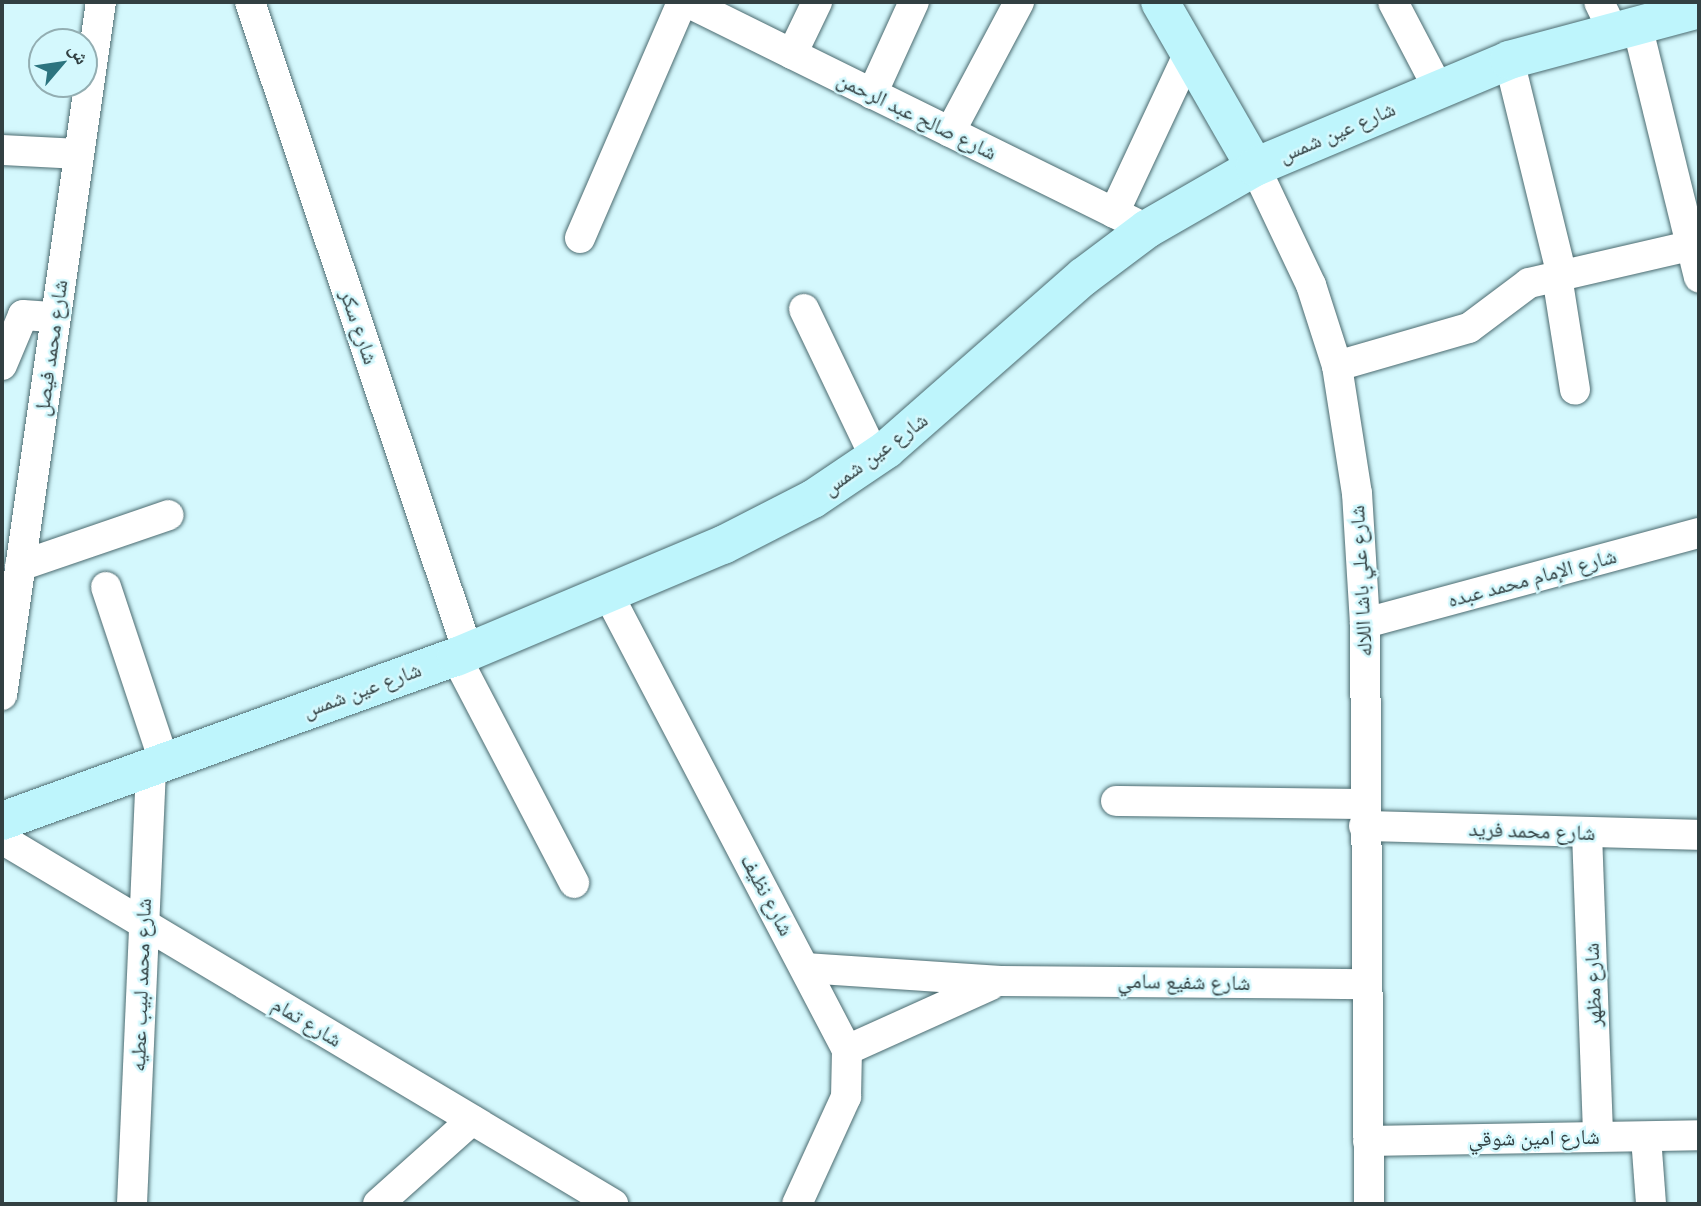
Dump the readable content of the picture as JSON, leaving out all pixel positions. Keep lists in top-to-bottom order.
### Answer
{
  "streets": {
    "main road": ["شارع عين شمس", "شارع علي باشا اللاله"],
    "street": [
      "شارع صالح عبد الرحمن",
      "شارع سكر",
      "شارع محمد فيصل",
      "شارع الإمام محمد عبده",
      "شارع محمد فريد",
      "شارع نظيف",
      "شارع شفيع سامي",
      "شارع محمد لبيب عطيه",
      "شارع مظهر",
      "شارع تمام",
      "شارع امين شوقي"
    ]
  },
  "crossings": [
    ["شارع صالح عبد الرحمن", "شارع عين شمس"],
    ["شارع عين شمس", "شارع سكر"],
    ["شارع عين شمس", "شارع علي باشا اللاله"],
    ["شارع عين شمس", "شارع نظيف"],
    ["شارع عين شمس", "شارع محمد لبيب عطيه"],
    ["شارع الإمام محمد عبده", "شارع علي باشا اللاله"],
    ["شارع علي باشا اللاله", "شارع محمد فريد"],
    ["شارع علي باشا اللاله", "شارع شفيع سامي"],
    ["شارع علي باشا اللاله", "شارع امين شوقي"],
    ["شارع محمد فريد", "شارع مظهر"],
    ["شارع نظيف", "شارع شفيع سامي"],
    ["شارع محمد لبيب عطيه", "شارع تمام"],
    ["شارع مظهر", "شارع امين شوقي"]
  ],
  "north": "top right"
}
